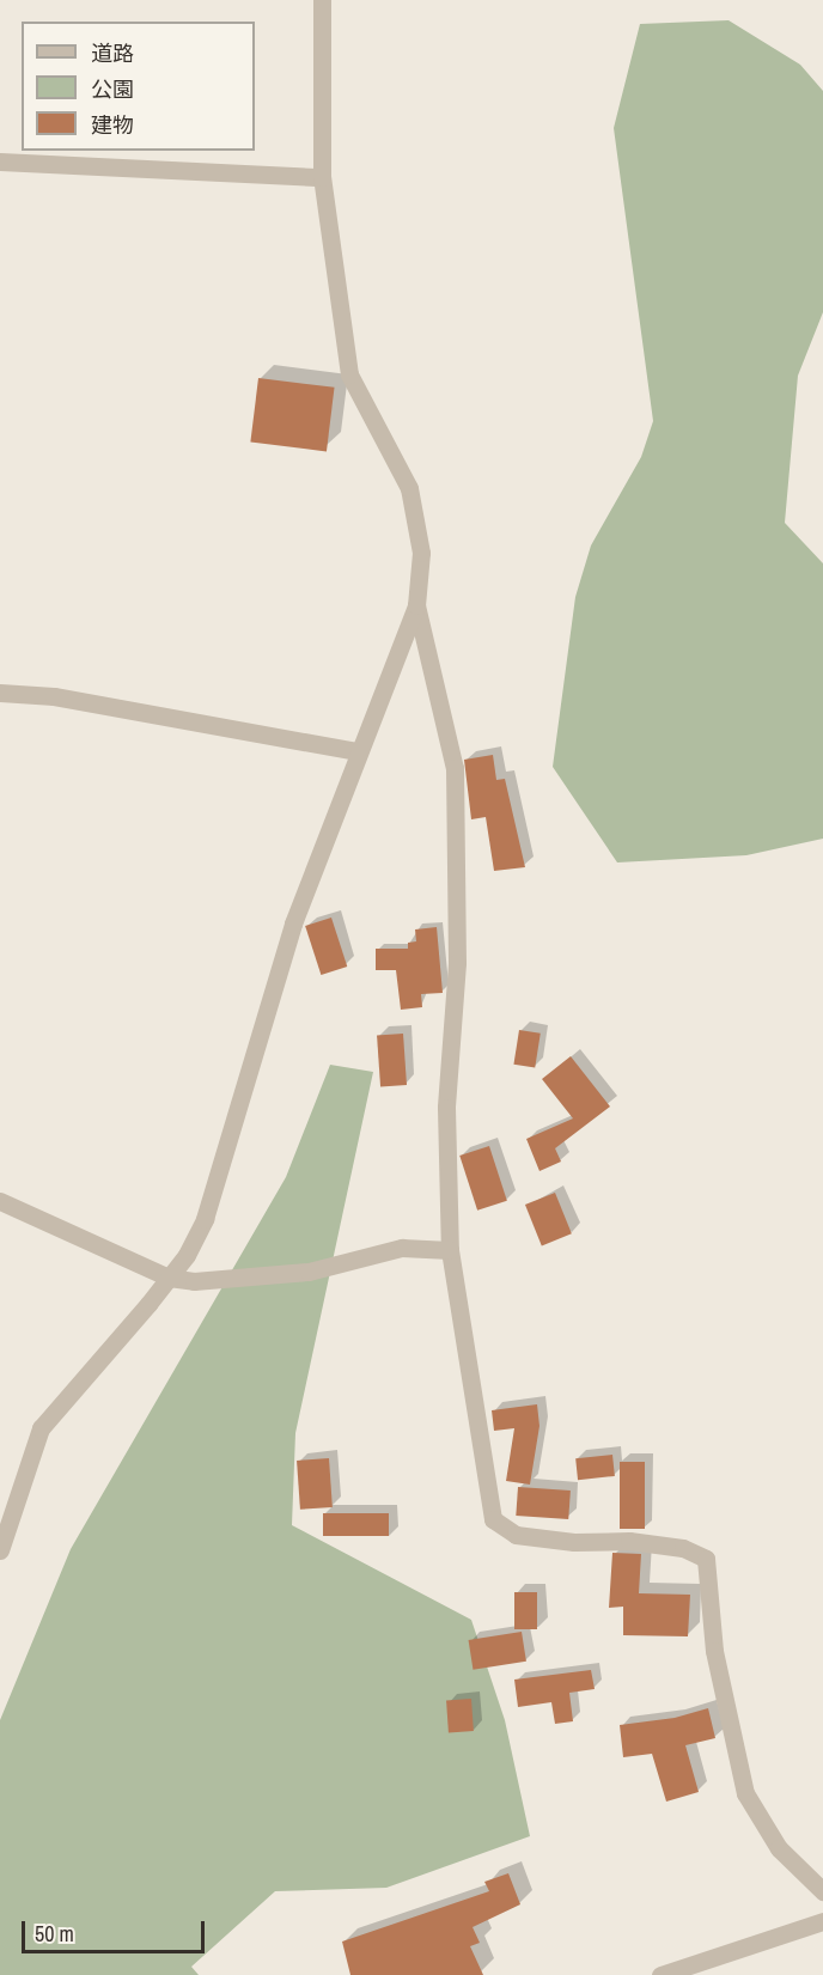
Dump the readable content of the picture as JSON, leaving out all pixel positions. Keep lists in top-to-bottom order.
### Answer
{
  "legend": ["道路", "公園", "建物"],
  "scale_bar": "50 m"
}
